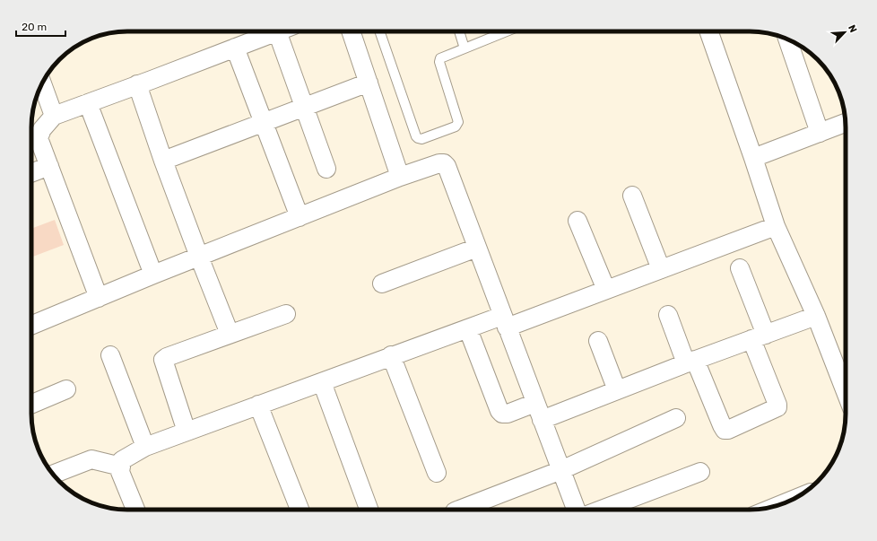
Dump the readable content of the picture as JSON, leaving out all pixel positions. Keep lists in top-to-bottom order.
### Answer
{
  "scale_bar": "20 m",
  "north": "top right"
}
